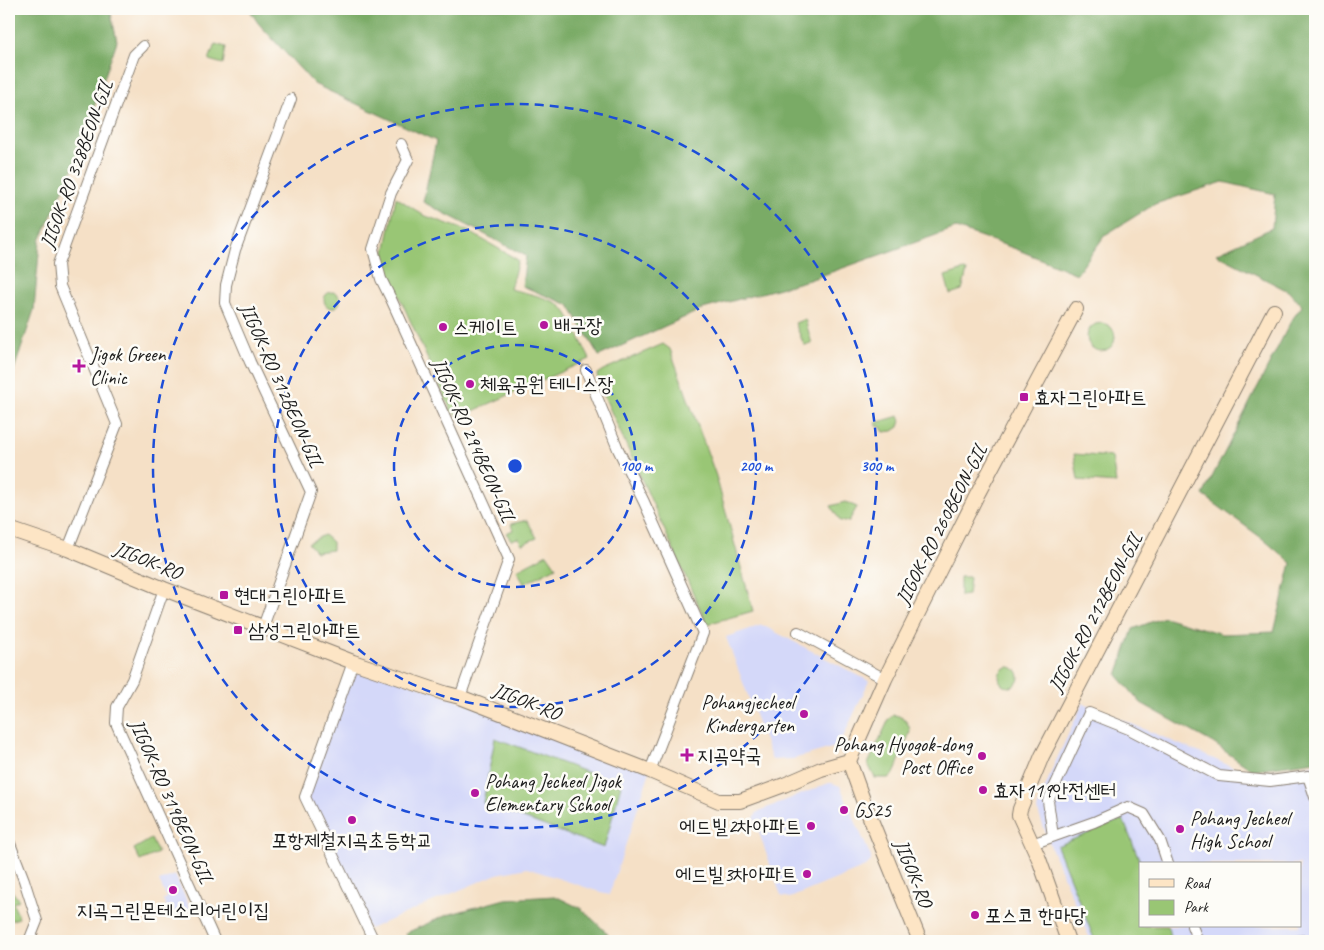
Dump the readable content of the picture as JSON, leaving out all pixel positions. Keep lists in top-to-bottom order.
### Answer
{
  "streets": {
    "street": [
      "JIGOK-RO 328BEON-GIL",
      "JIGOK-RO 312BEON-GIL",
      "JIGOK-RO 294BEON-GIL",
      "JIGOK-RO 260BEON-GIL",
      "JIGOK-RO",
      "JIGOK-RO 212BEON-GIL",
      "JIGOK-RO 319BEON-GIL"
    ]
  },
  "crossings": [
    ["JIGOK-RO 328BEON-GIL", "JIGOK-RO"],
    ["JIGOK-RO 312BEON-GIL", "JIGOK-RO"],
    ["JIGOK-RO 294BEON-GIL", "JIGOK-RO"],
    ["JIGOK-RO 260BEON-GIL", "JIGOK-RO"],
    ["JIGOK-RO", "JIGOK-RO 319BEON-GIL"]
  ],
  "places": {
    "other": [
      "배구장",
      "스케이트",
      "체육공원 테니스장",
      "Pohangjecheol Kindergarten",
      "Pohang Hyogok-dong Post Office",
      "효자119안전센터",
      "Pohang Jecheol Jigok Elementary School",
      "GS25",
      "포항제철지곡초등학교",
      "에드빌2차아파트",
      "Pohang Jecheol High School",
      "에드빌3차아파트",
      "지곡그린몬테소리어린이집",
      "포스코 한마당"
    ],
    "health": ["Jigok Green Clinic", "지곡약국"],
    "transit": ["효자그린아파트", "현대그린아파트", "삼성그린아파트"]
  },
  "legend": ["Road", "Park"],
  "rings": ["100 m", "200 m", "300 m"]
}
